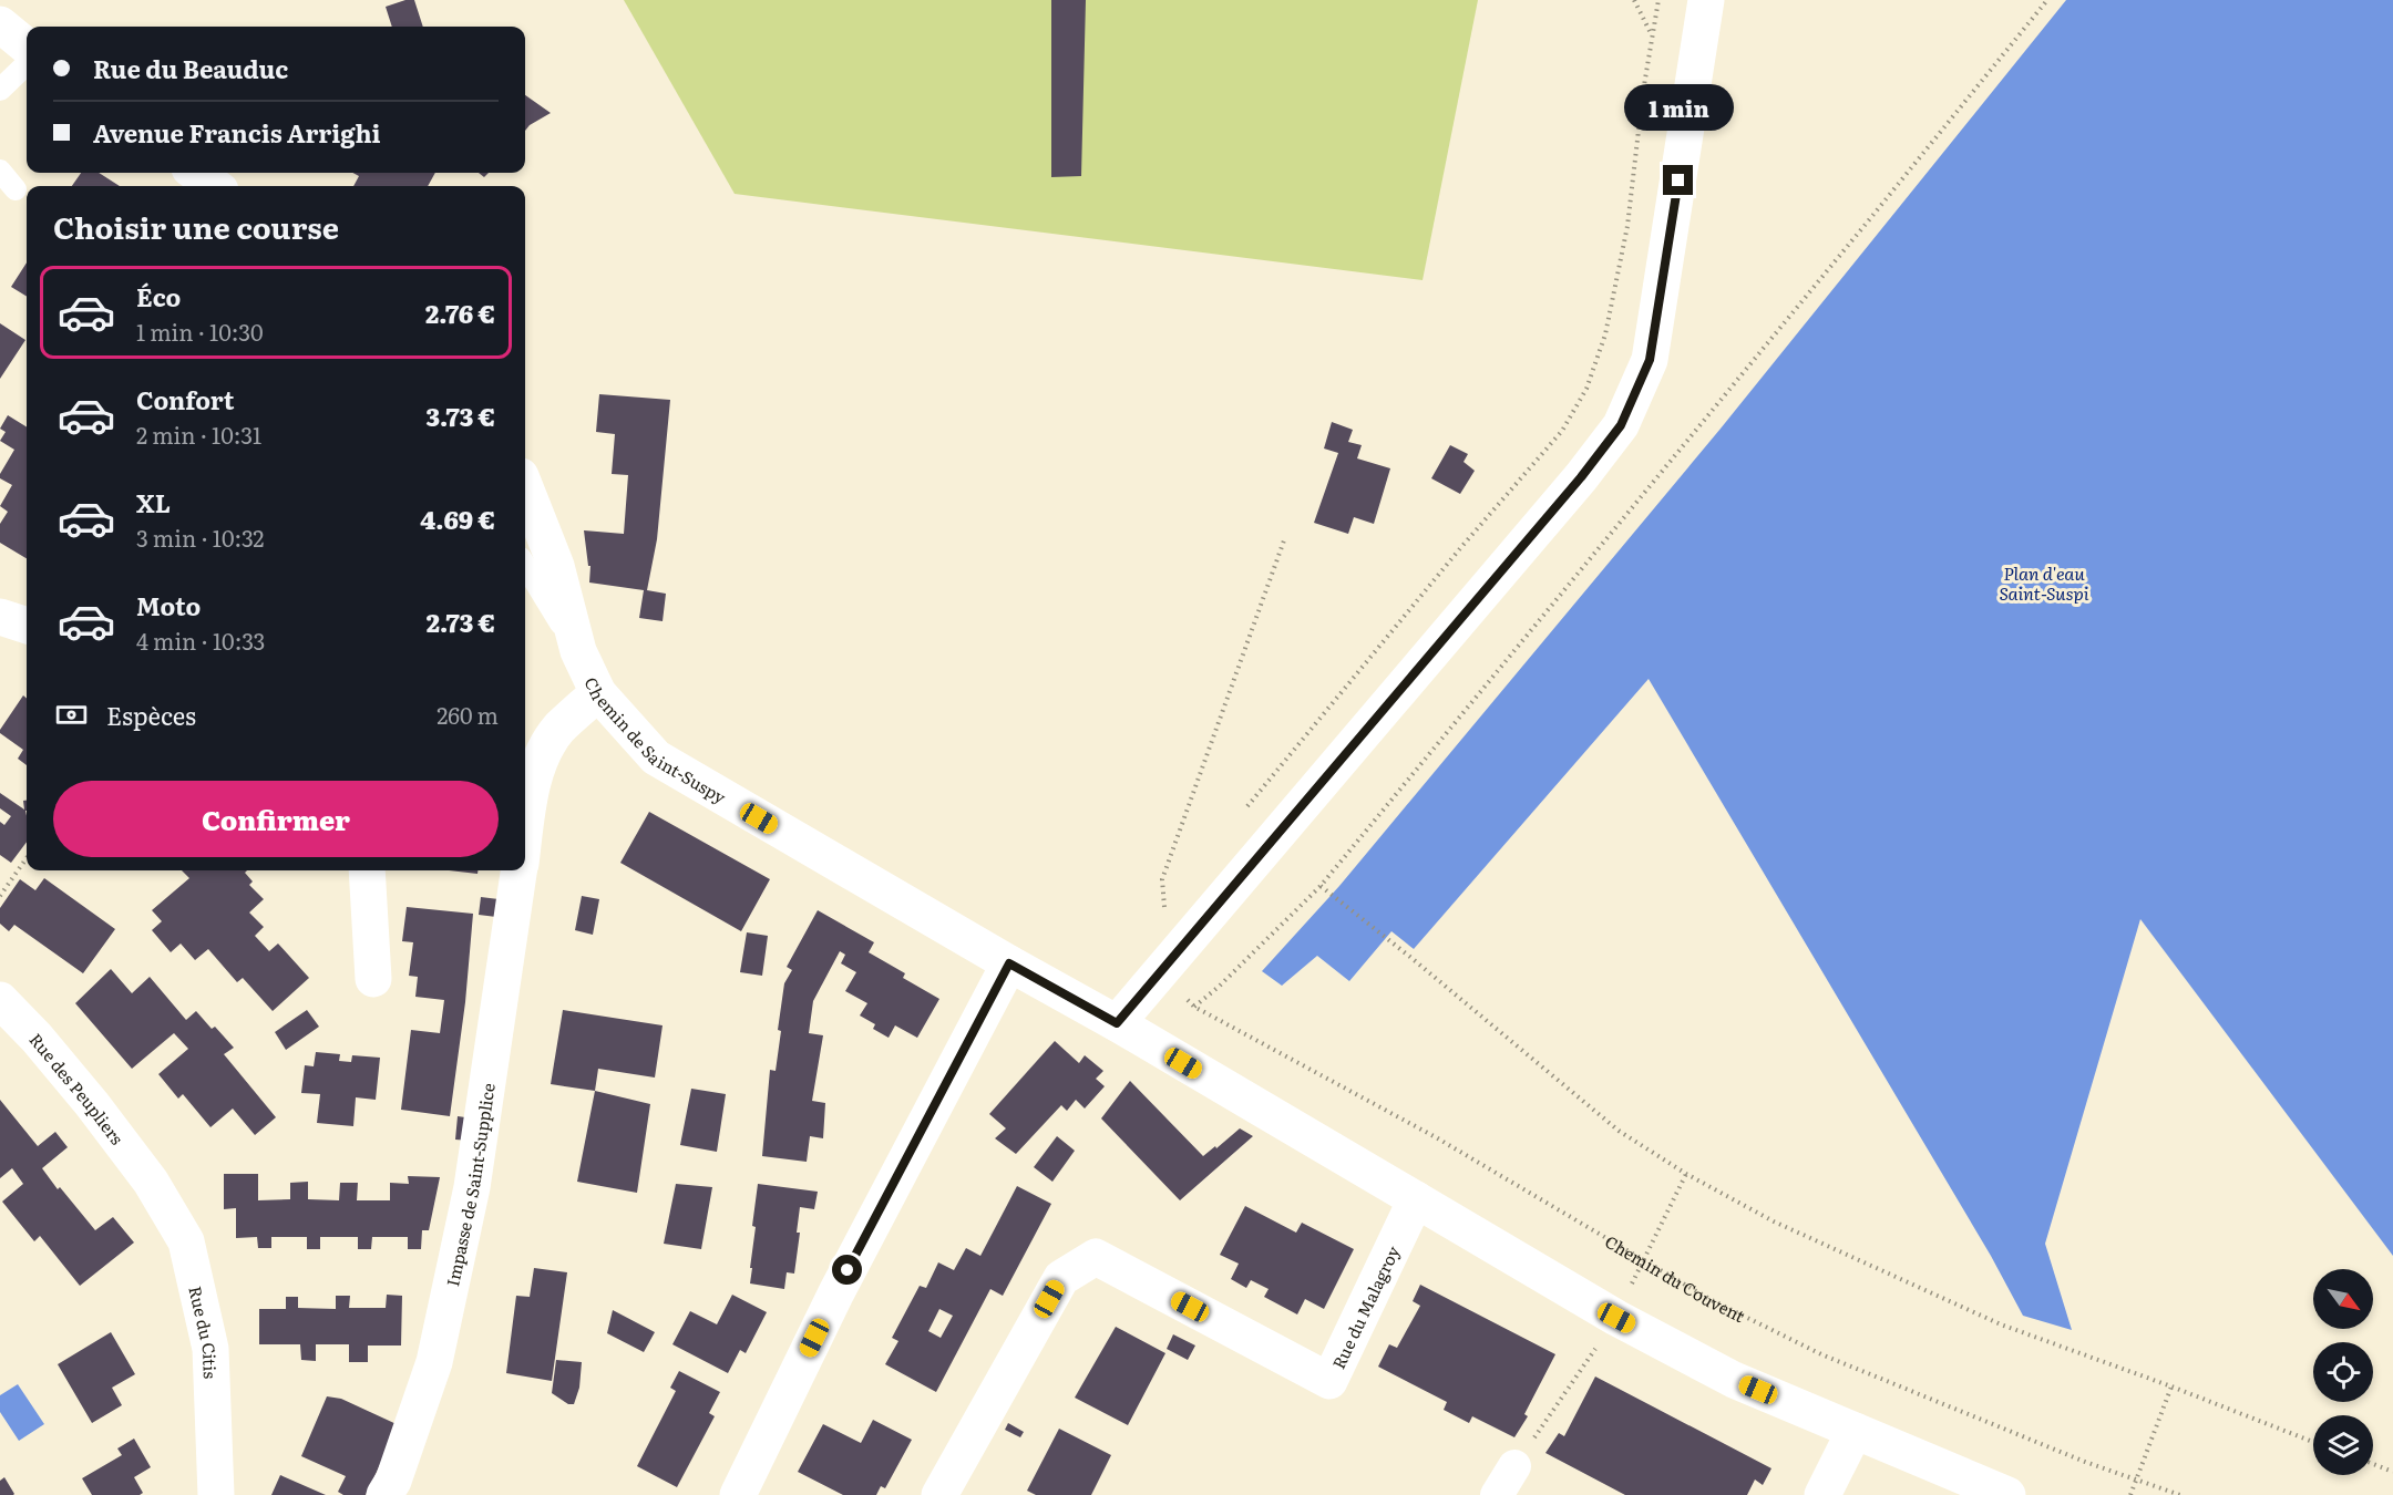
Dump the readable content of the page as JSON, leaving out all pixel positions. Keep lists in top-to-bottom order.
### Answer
{
  "streets": {
    "street": [
      "Chemin de Saint-Suspy",
      "Rue des Peupliers",
      "Impasse de Saint-Supplice",
      "Rue du Malagroy",
      "Rue du Citis"
    ],
    "path": ["Chemin du Couvent"]
  },
  "crossings": [
    ["Chemin de Saint-Suspy", "Impasse de Saint-Supplice"],
    ["Rue des Peupliers", "Rue du Citis"]
  ],
  "water": ["Plan d'eau Saint-Suspi"],
  "north": "bottom right",
  "page": {
    "banner": ["Rue du Beauduc", "Avenue Francis Arrighi"],
    "bubble": "1 min",
    "heading": "Choisir une course",
    "list": [
      {
        "name": "Éco",
        "note": "1 min · 10:30",
        "value": "2.76 €"
      },
      {
        "name": "Confort",
        "note": "2 min · 10:31",
        "value": "3.73 €"
      },
      {
        "name": "XL",
        "note": "3 min · 10:32",
        "value": "4.69 €"
      },
      {
        "name": "Moto",
        "note": "4 min · 10:33",
        "value": "2.73 €"
      }
    ],
    "pay": ["Espèces", "260 m"],
    "buttons": "Confirmer"
  }
}
